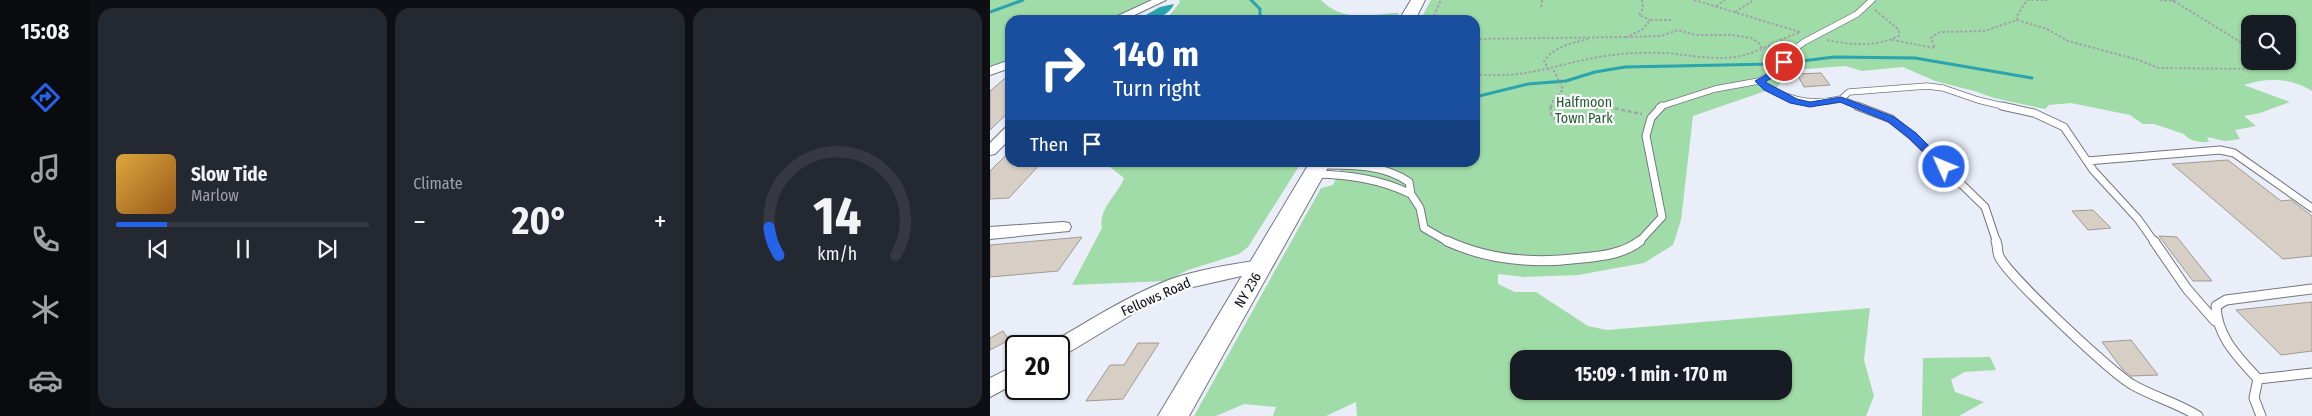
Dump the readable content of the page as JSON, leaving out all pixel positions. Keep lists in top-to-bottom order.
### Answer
{
  "streets": {
    "main road": ["NY 236"],
    "street": ["Fellows Road"]
  },
  "crossings": [
    ["NY 236", "Fellows Road"]
  ],
  "parks": ["Halfmoon Town Park"],
  "page": {
    "tabs": "15:08",
    "tile": "Climate",
    "turn": ["140 m", "Turn right"],
    "then": "Then",
    "song": ["Slow Tide", "Marlow"],
    "heat": ["−", "20°", "+"],
    "limit": "20",
    "trip": "15:09 · 1 min · 170 m",
    "gauge": ["14", "km/h"]
  }
}
